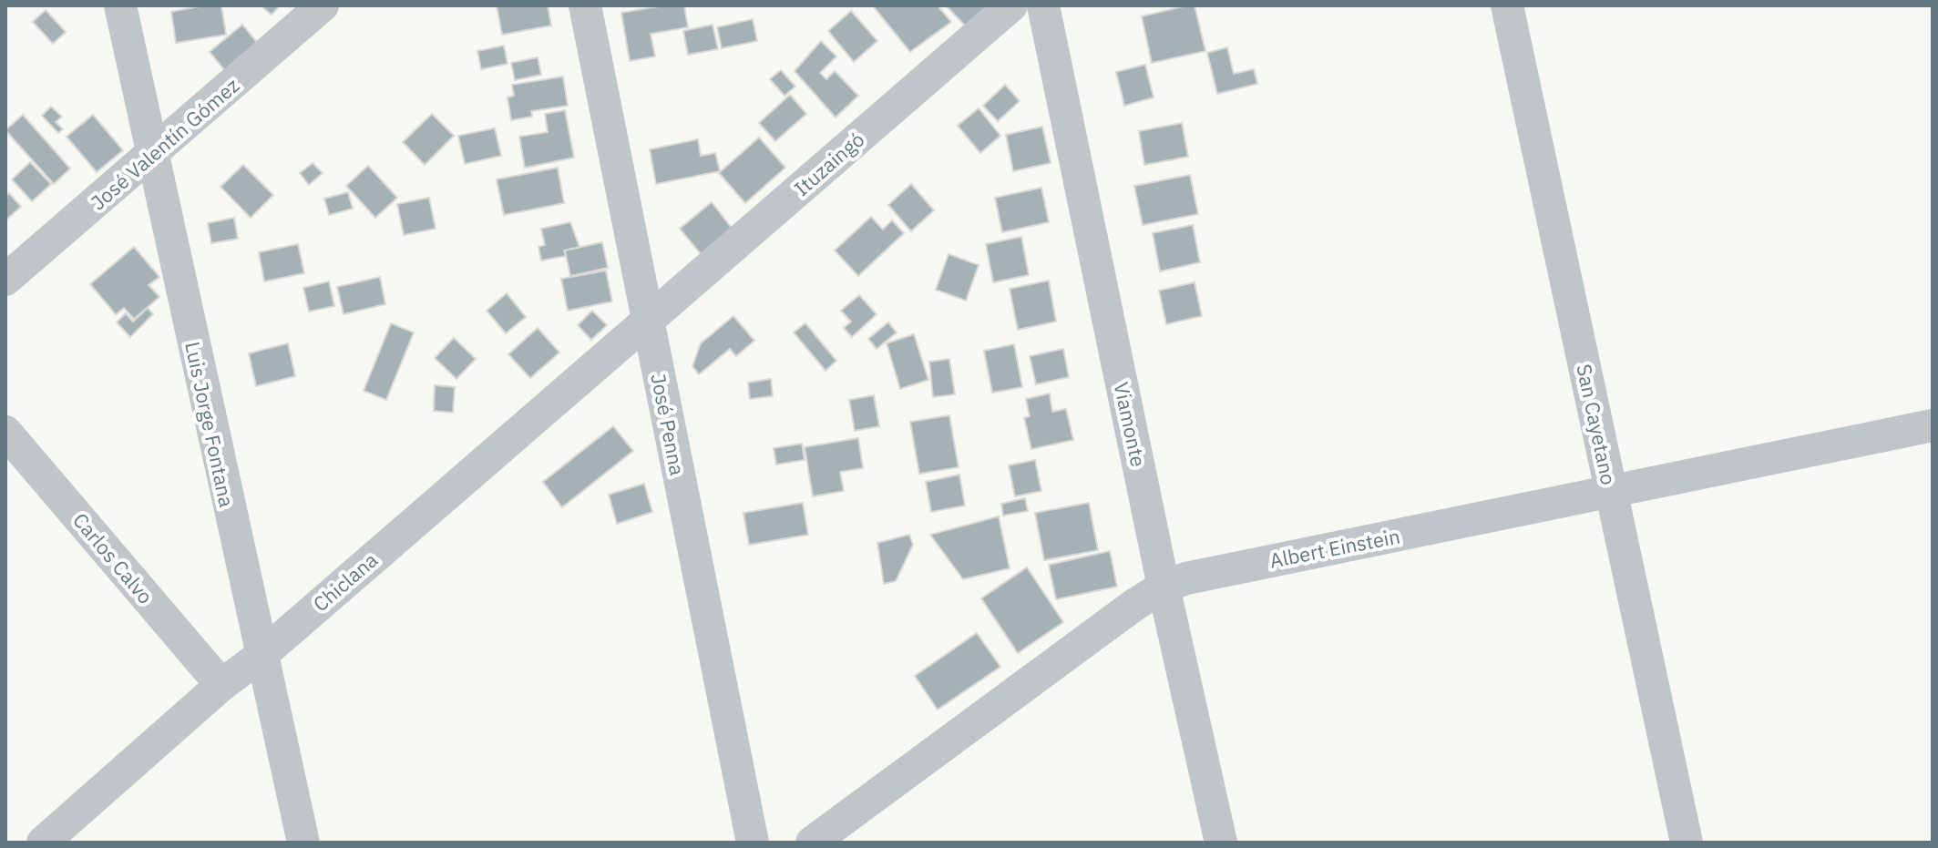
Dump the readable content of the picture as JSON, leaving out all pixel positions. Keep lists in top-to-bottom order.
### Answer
{
  "streets": {
    "street": [
      "José Valentín Gómez",
      "Ituzaingó",
      "Luis Jorge Fontana",
      "José Penna",
      "Viamonte",
      "San Cayetano",
      "Albert Einstein",
      "Carlos Calvo",
      "Chiclana"
    ]
  },
  "crossings": [
    ["José Valentín Gómez", "Luis Jorge Fontana"],
    ["Ituzaingó", "José Penna"],
    ["Ituzaingó", "Chiclana"],
    ["Luis Jorge Fontana", "Chiclana"],
    ["José Penna", "Chiclana"],
    ["Viamonte", "Albert Einstein"],
    ["San Cayetano", "Albert Einstein"],
    ["Carlos Calvo", "Chiclana"]
  ]
}
